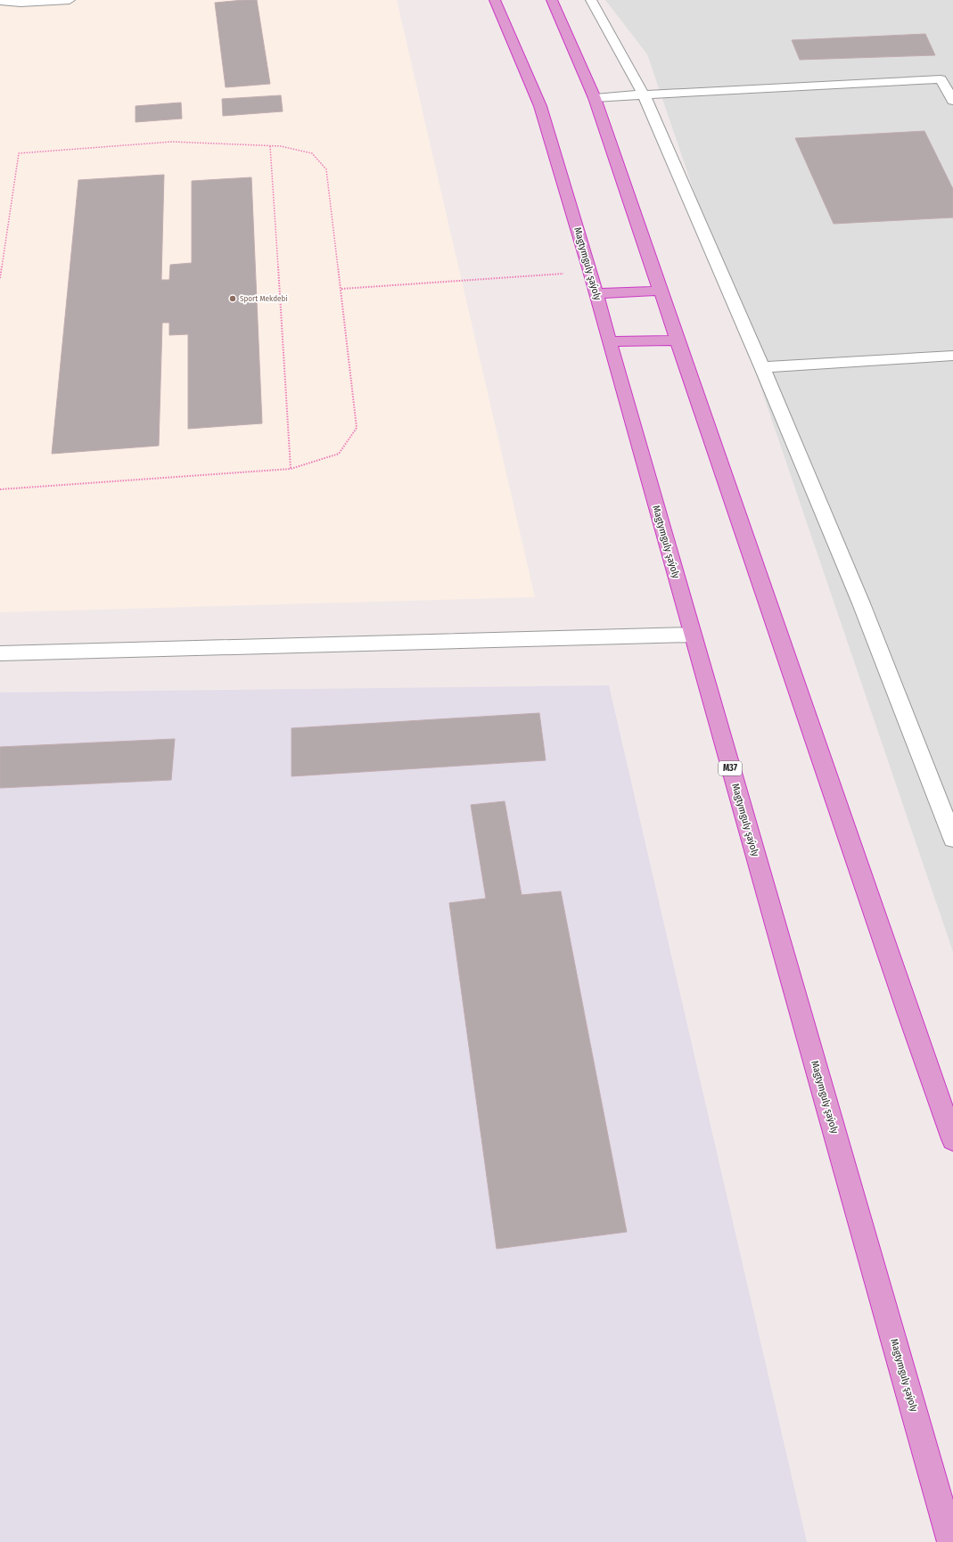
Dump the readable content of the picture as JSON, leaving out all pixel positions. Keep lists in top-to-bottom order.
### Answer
{
  "streets": {
    "highway": ["Magtymguly şaýoly", "M37"]
  },
  "places": ["Sport Mekdebi"]
}
